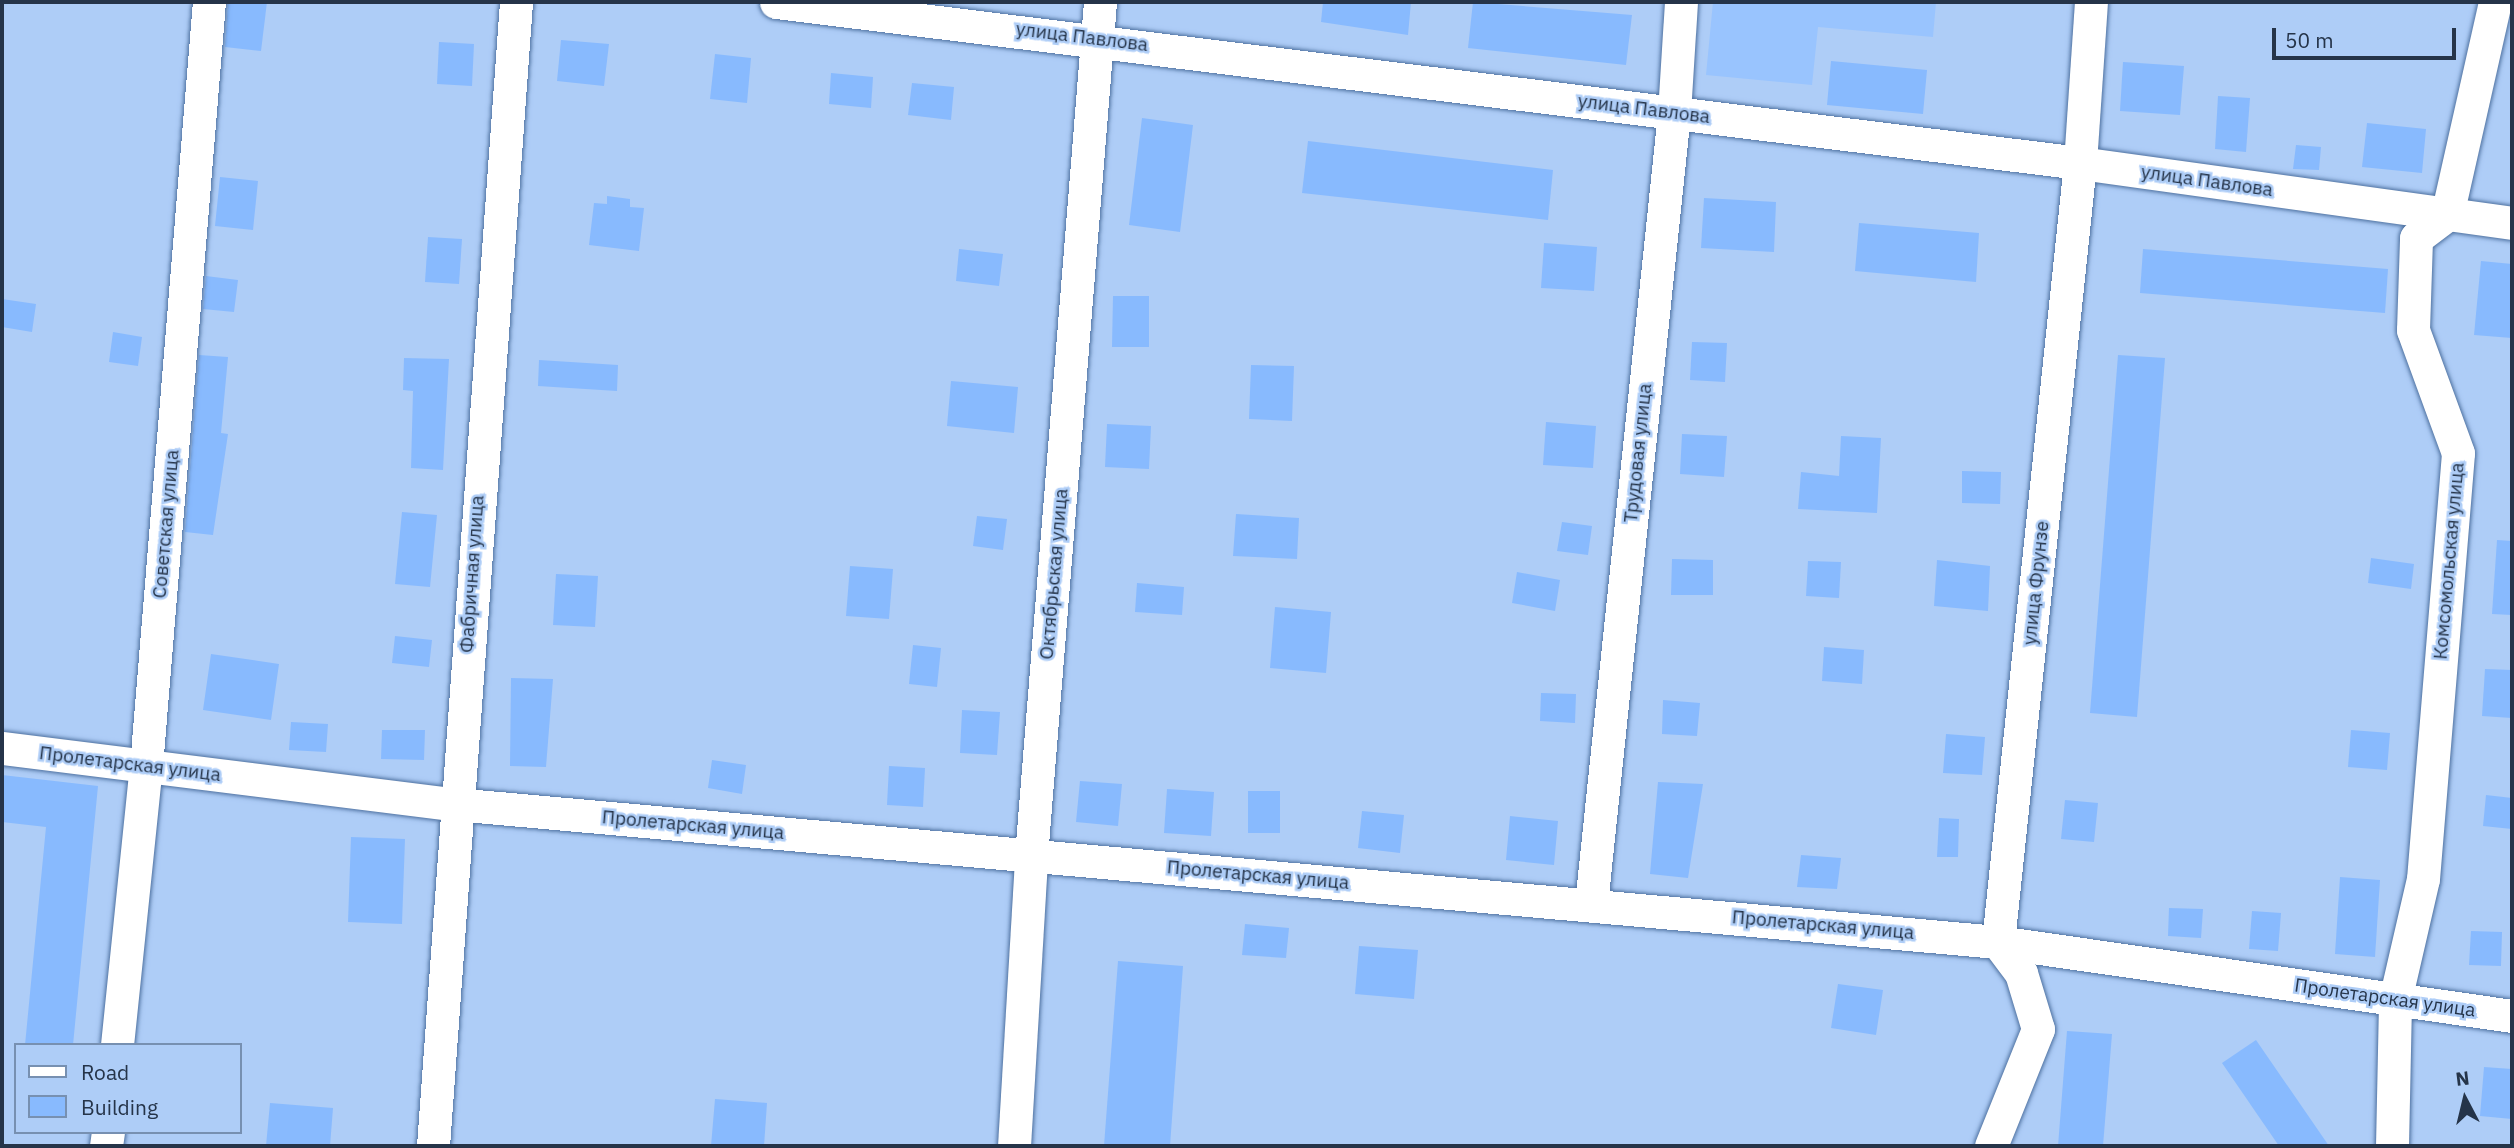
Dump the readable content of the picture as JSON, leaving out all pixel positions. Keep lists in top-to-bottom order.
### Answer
{
  "streets": {
    "street": [
      "улица Павлова",
      "Трудовая улица",
      "Советская улица",
      "Комсомольская улица",
      "Фабричная улица",
      "Октябрьская улица",
      "улица Фрунзе",
      "Пролетарская улица"
    ]
  },
  "crossings": [
    ["улица Павлова", "Трудовая улица"],
    ["улица Павлова", "Комсомольская улица"],
    ["улица Павлова", "Октябрьская улица"],
    ["улица Павлова", "улица Фрунзе"],
    ["Трудовая улица", "Пролетарская улица"],
    ["Советская улица", "Пролетарская улица"],
    ["Комсомольская улица", "Пролетарская улица"],
    ["Фабричная улица", "Пролетарская улица"],
    ["Октябрьская улица", "Пролетарская улица"],
    ["улица Фрунзе", "Пролетарская улица"]
  ],
  "legend": ["Road", "Building"],
  "scale_bar": "50 m",
  "north": "top"
}
